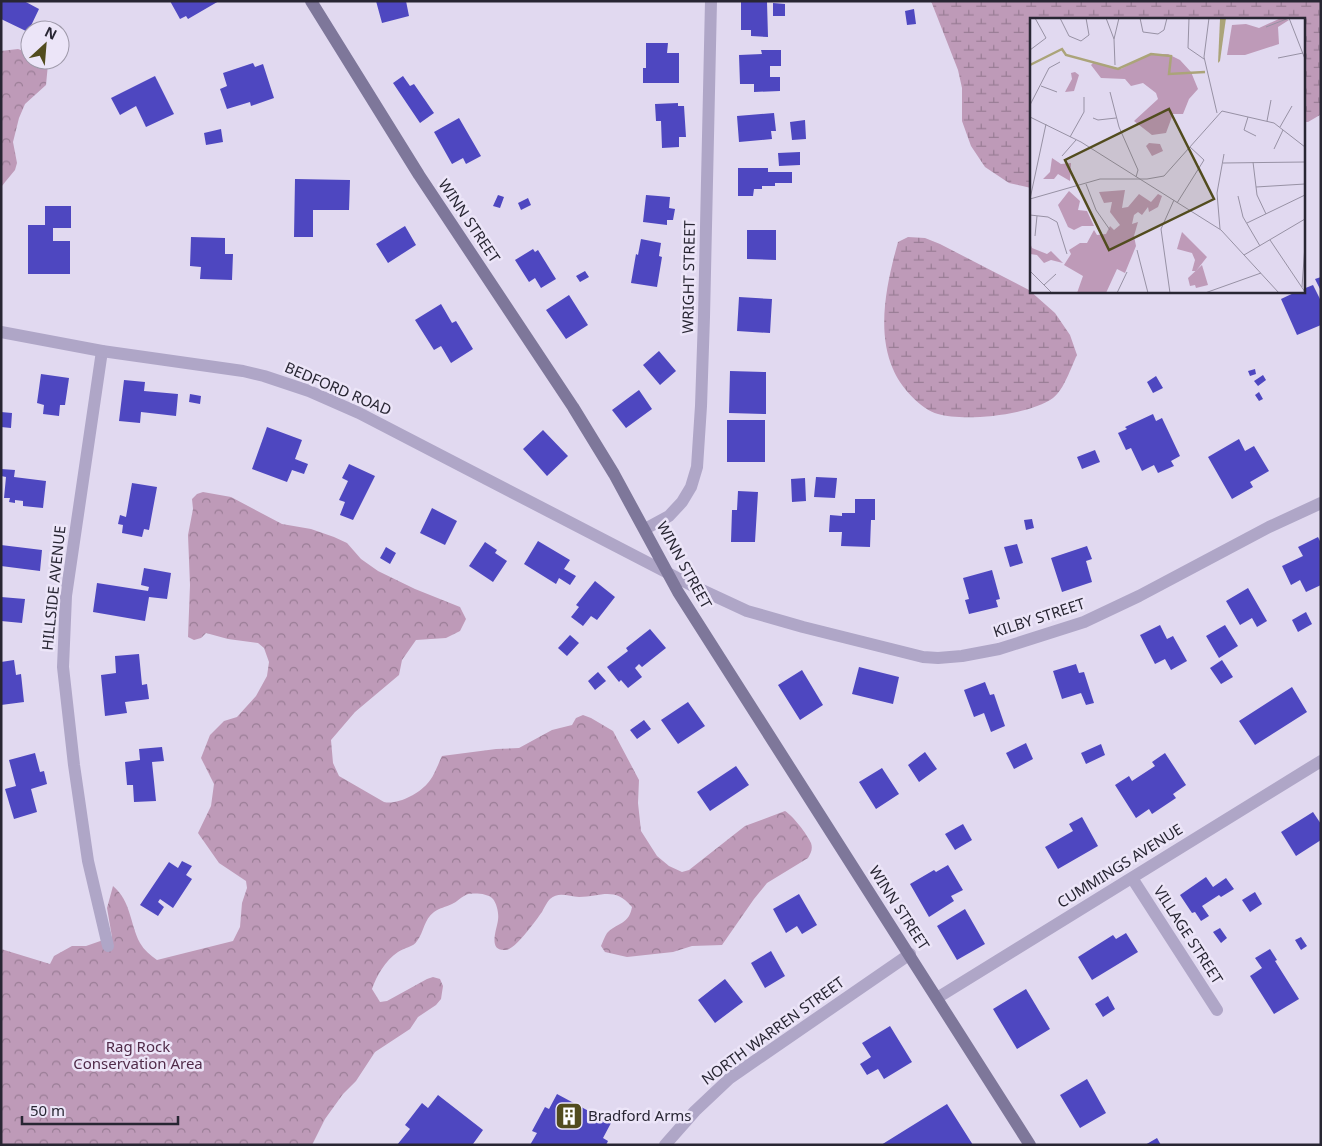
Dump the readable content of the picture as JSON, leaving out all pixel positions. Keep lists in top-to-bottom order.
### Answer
{
  "streets": {
    "main road": ["WINN STREET"],
    "street": [
      "WRIGHT STREET",
      "BEDFORD ROAD",
      "HILLSIDE AVENUE",
      "KILBY STREET",
      "CUMMINGS AVENUE",
      "VILLAGE STREET",
      "NORTH WARREN STREET"
    ]
  },
  "crossings": [
    ["WINN STREET", "WRIGHT STREET"],
    ["WINN STREET", "BEDFORD ROAD"],
    ["WINN STREET", "KILBY STREET"],
    ["WINN STREET", "CUMMINGS AVENUE"],
    ["WINN STREET", "NORTH WARREN STREET"],
    ["BEDFORD ROAD", "HILLSIDE AVENUE"],
    ["BEDFORD ROAD", "KILBY STREET"],
    ["CUMMINGS AVENUE", "VILLAGE STREET"]
  ],
  "parks": ["Rag Rock Conservation Area"],
  "places": {
    "building": ["Bradford Arms"]
  },
  "scale_bar": "50 m",
  "north": "top right"
}
